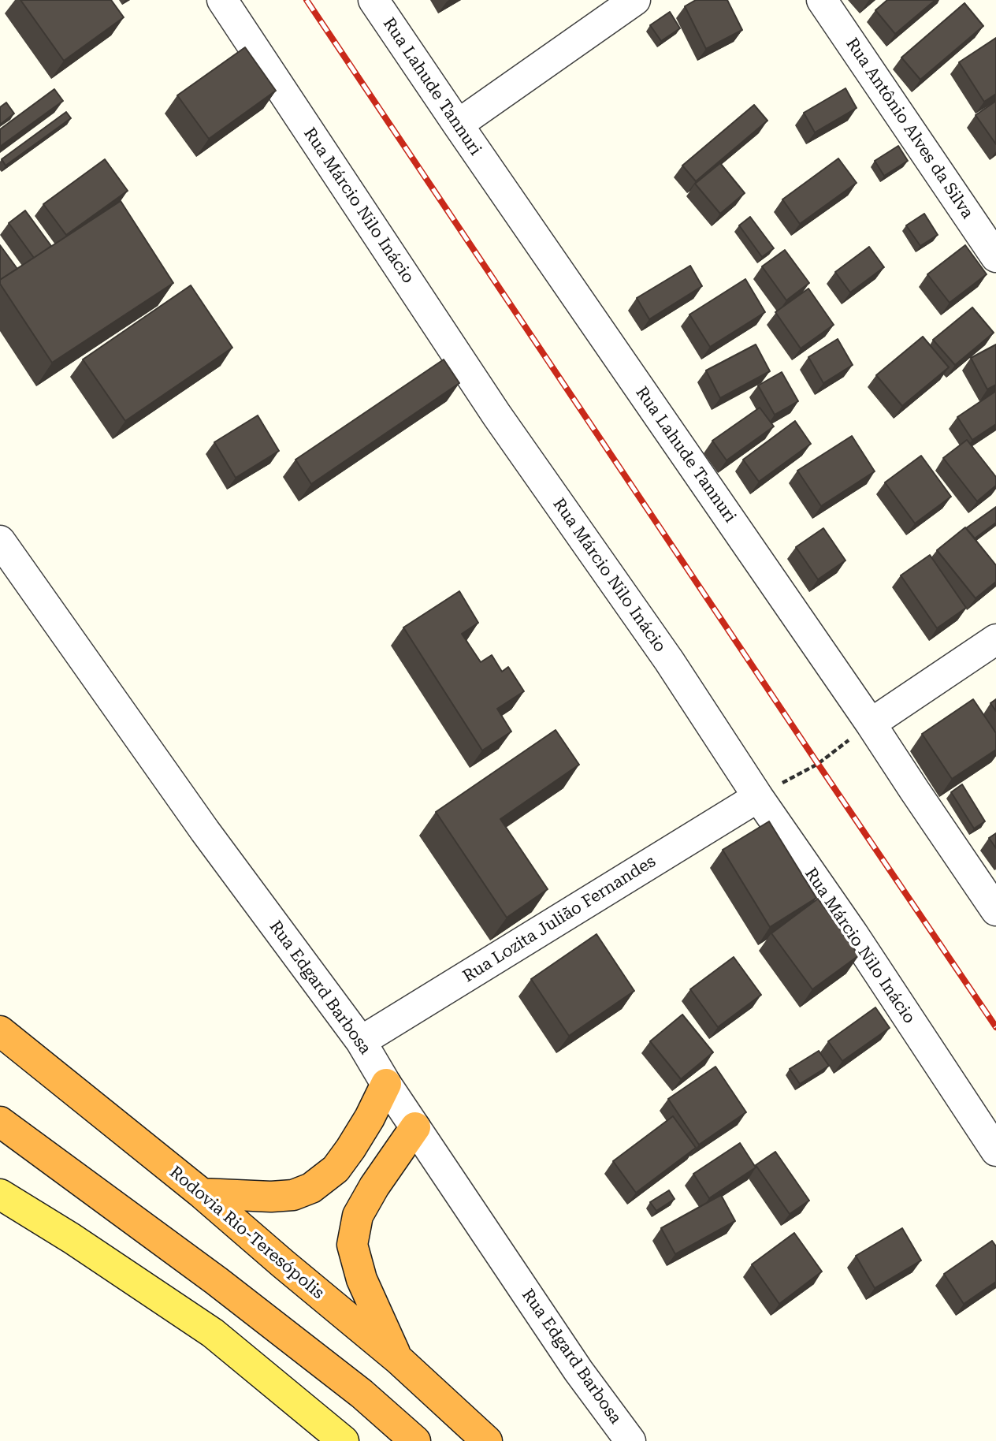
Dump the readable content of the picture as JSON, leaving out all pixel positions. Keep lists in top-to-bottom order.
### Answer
{
  "streets": {
    "highway": ["Rodovia Rio-Teresópolis"],
    "street": [
      "Rua Lahude Tannuri",
      "Rua Antônio Alves da Silva",
      "Rua Márcio Nilo Inácio",
      "Rua Lozita Julião Fernandes",
      "Rua Edgard Barbosa"
    ]
  },
  "crossings": [
    ["Rua Márcio Nilo Inácio", "Rua Lozita Julião Fernandes"],
    ["Rua Lozita Julião Fernandes", "Rua Edgard Barbosa"]
  ]
}
